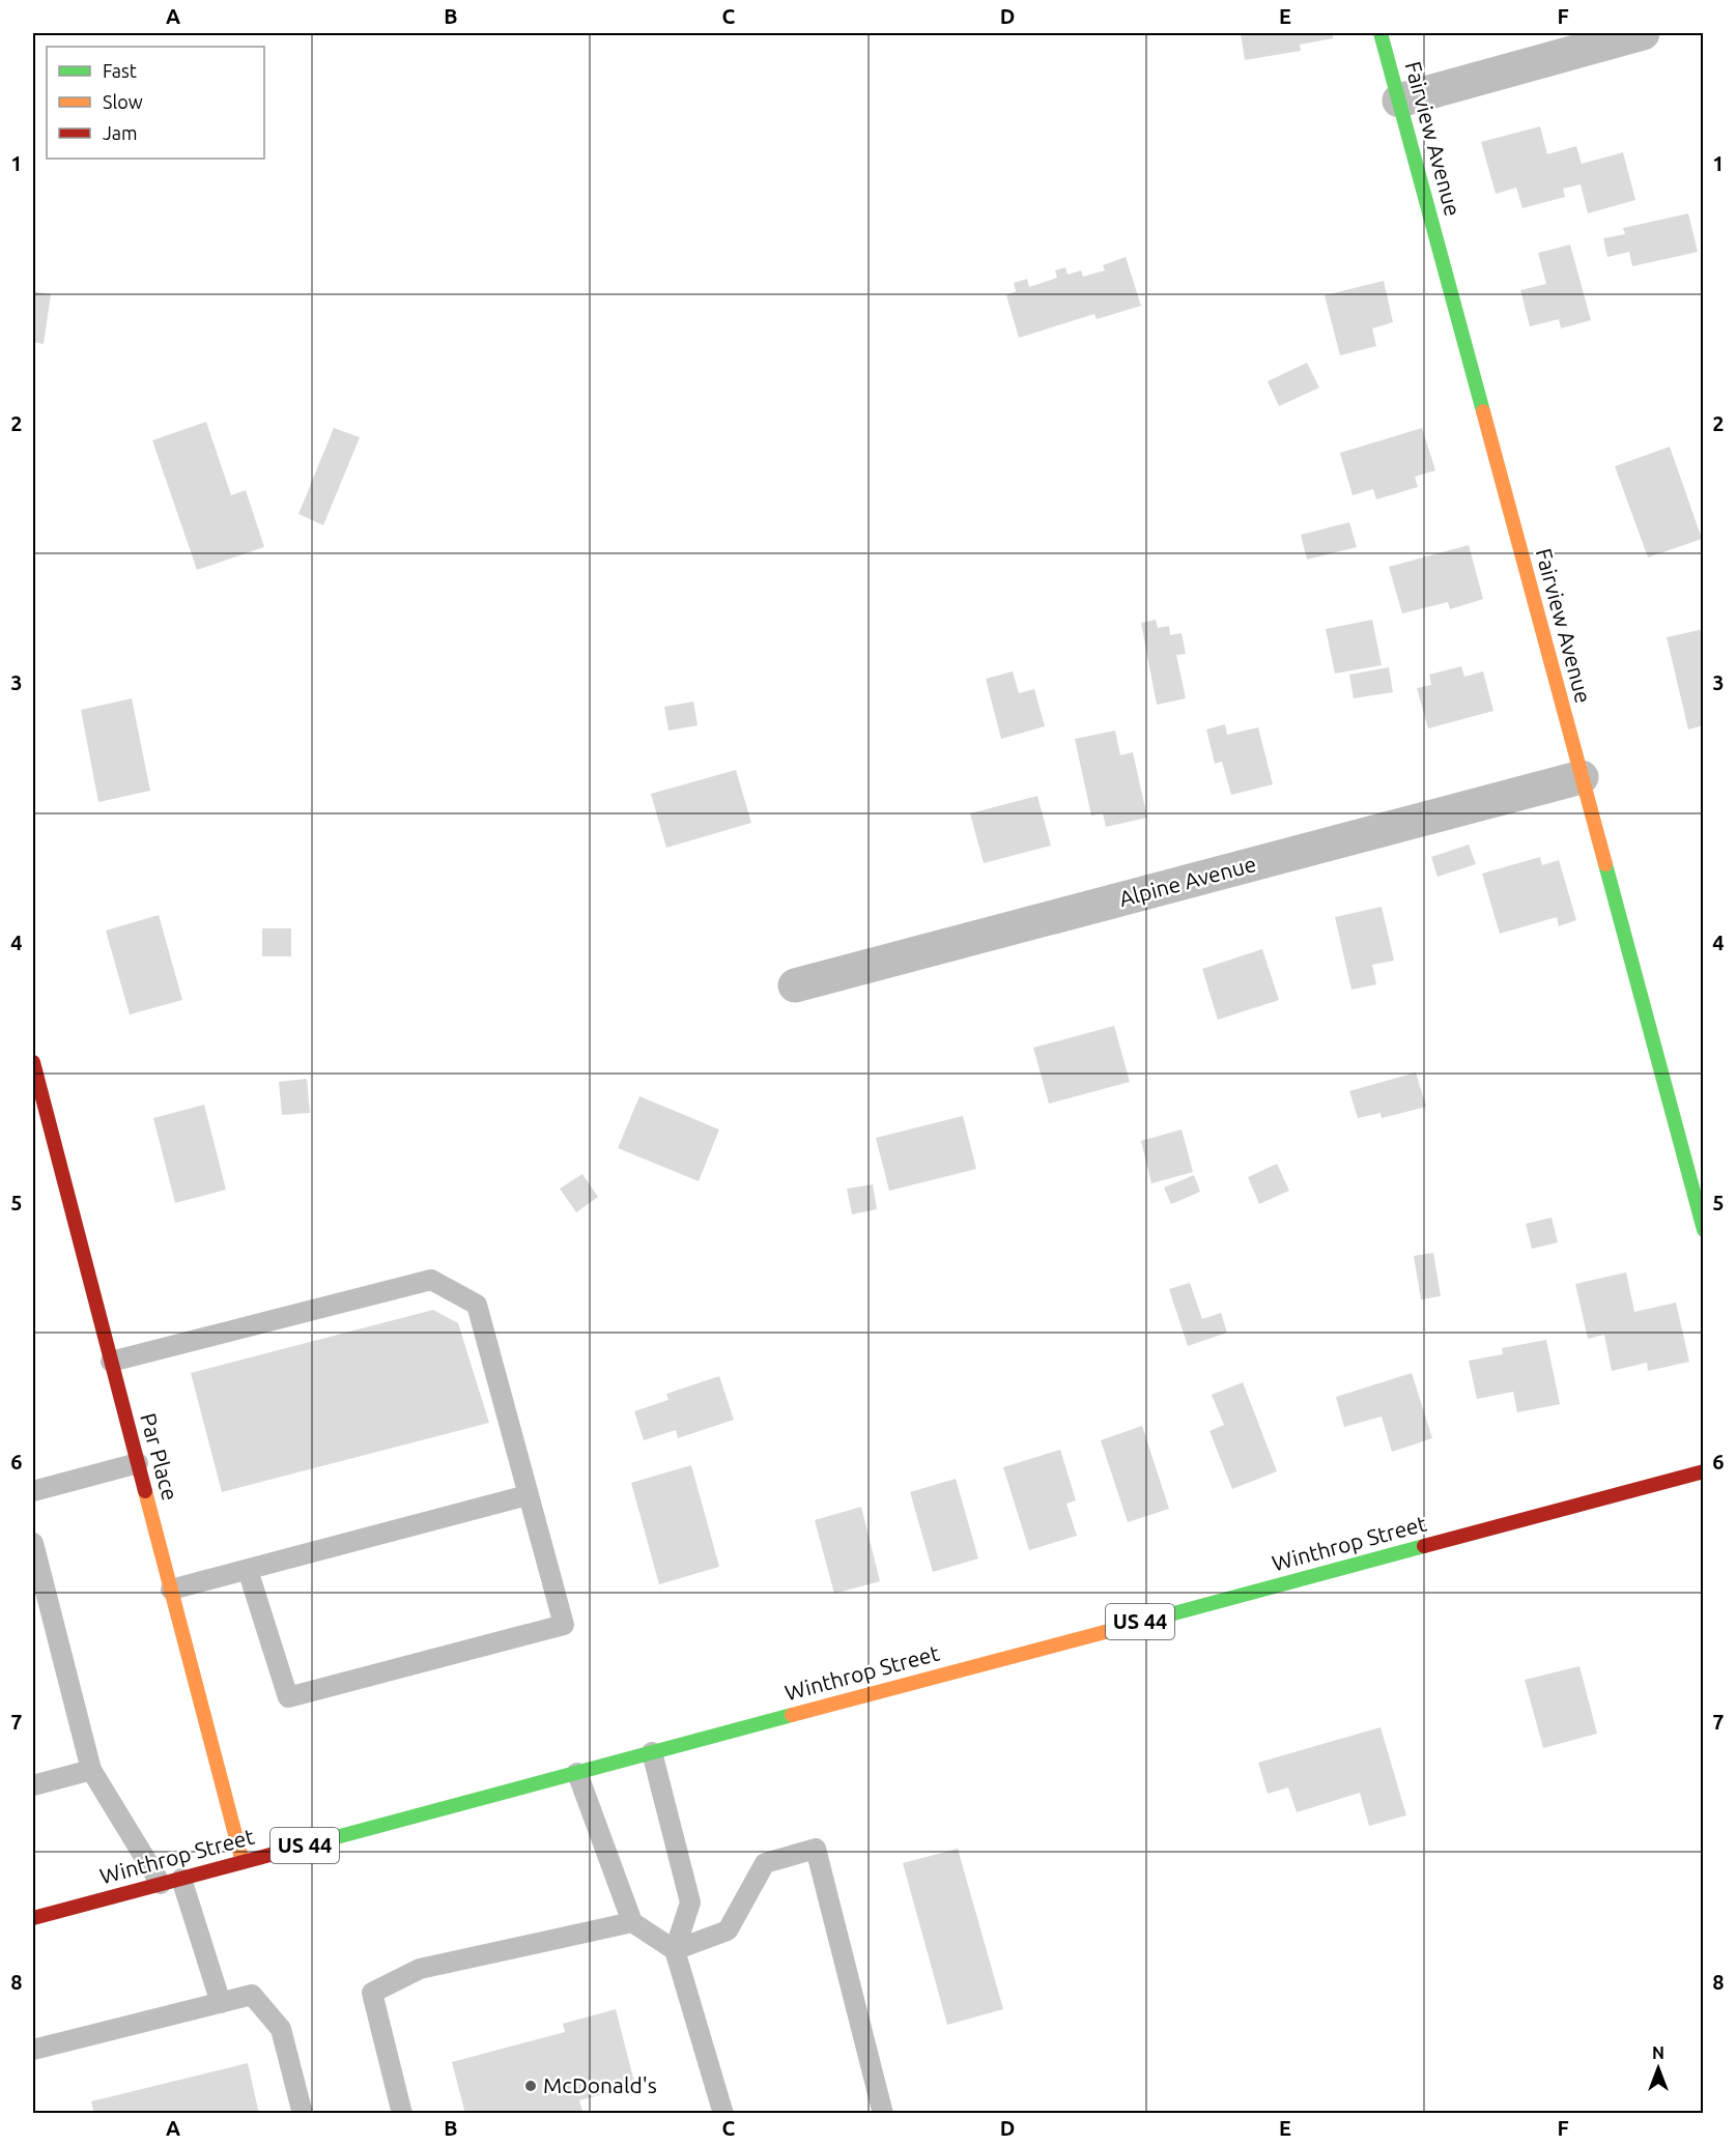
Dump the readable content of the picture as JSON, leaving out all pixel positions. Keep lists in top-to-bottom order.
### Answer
{
  "streets": {
    "main road": [
      "Fairview Avenue",
      "Par Place",
      "Winthrop Street",
      "US 44"
    ],
    "street": ["Alpine Avenue"]
  },
  "crossings": [
    ["Fairview Avenue", "Alpine Avenue"],
    ["Par Place", "Winthrop Street"]
  ],
  "places": ["McDonald's"],
  "legend": ["Fast", "Slow", "Jam"],
  "north": "top",
  "grid": {
    "columns": [
      "A",
      "B",
      "C",
      "D",
      "E",
      "F"
    ],
    "rows": [
      "1",
      "2",
      "3",
      "4",
      "5",
      "6",
      "7",
      "8"
    ]
  }
}
